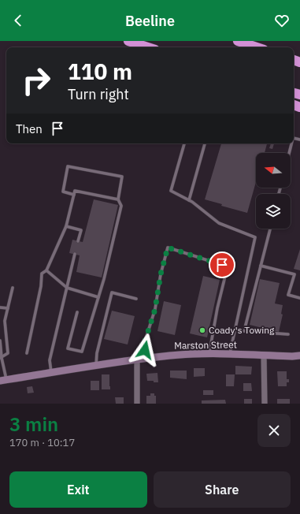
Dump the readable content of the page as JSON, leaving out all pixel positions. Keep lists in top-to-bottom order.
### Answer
{
  "streets": {
    "main road": ["Marston Street"]
  },
  "places": ["Coady's Towing"],
  "north": "left",
  "page": {
    "header": "Beeline",
    "turn": ["110 m", "Turn right"],
    "then": "Then",
    "heading": ["3 min", "170 m · 10:17"],
    "buttons": ["Exit", "Share"]
  }
}
